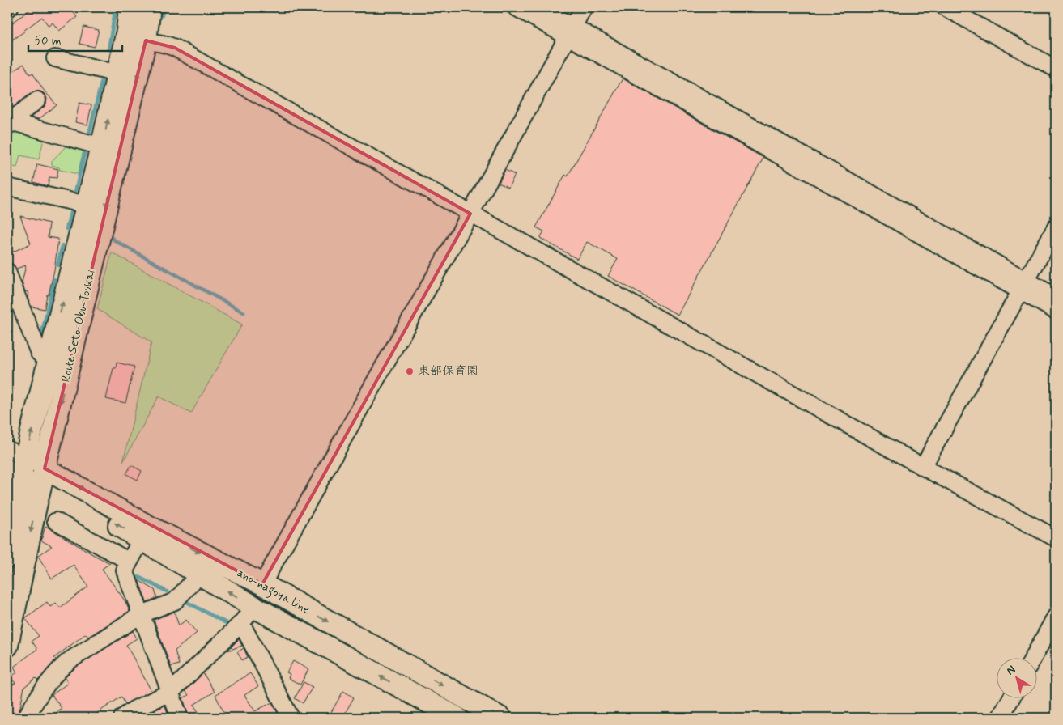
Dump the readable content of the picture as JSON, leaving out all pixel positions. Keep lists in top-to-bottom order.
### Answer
{
  "streets": {
    "main road": ["Route Seto-Obu-Toukai", "ano-nagoya line"]
  },
  "crossings": [
    ["Route Seto-Obu-Toukai", "ano-nagoya line"]
  ],
  "places": ["東部保育園"],
  "scale_bar": "50 m",
  "north": "top left"
}
